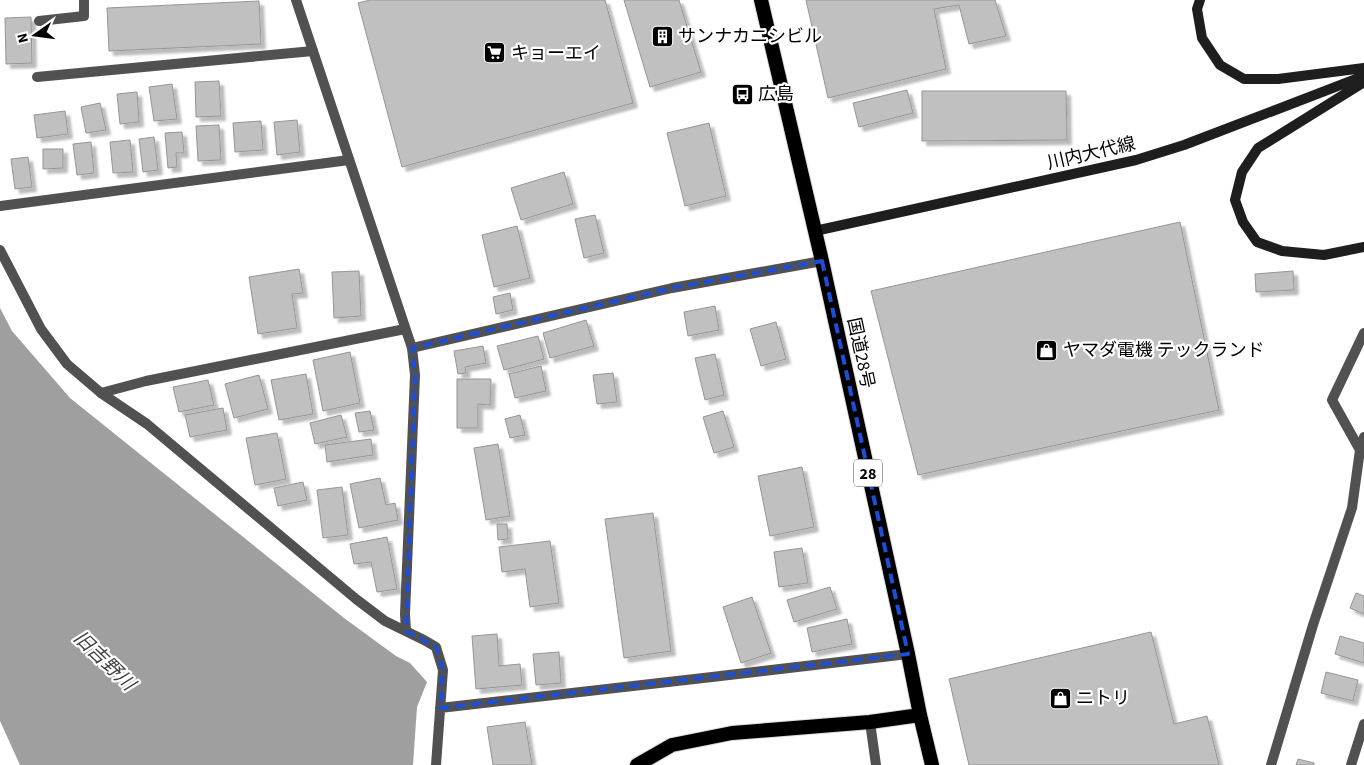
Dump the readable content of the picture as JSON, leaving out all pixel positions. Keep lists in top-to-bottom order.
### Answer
{
  "streets": {
    "highway": ["国道28号", "28"],
    "main road": ["川内大代線"]
  },
  "crossings": [
    ["川内大代線", "国道28号"]
  ],
  "water": ["旧吉野川"],
  "places": {
    "building": ["サンナカニシビル"],
    "supermarket": ["キョーエイ"],
    "bus stop": ["広島"],
    "shop": ["ヤマダ電機 テックランド", "ニトリ"]
  },
  "north": "left"
}
